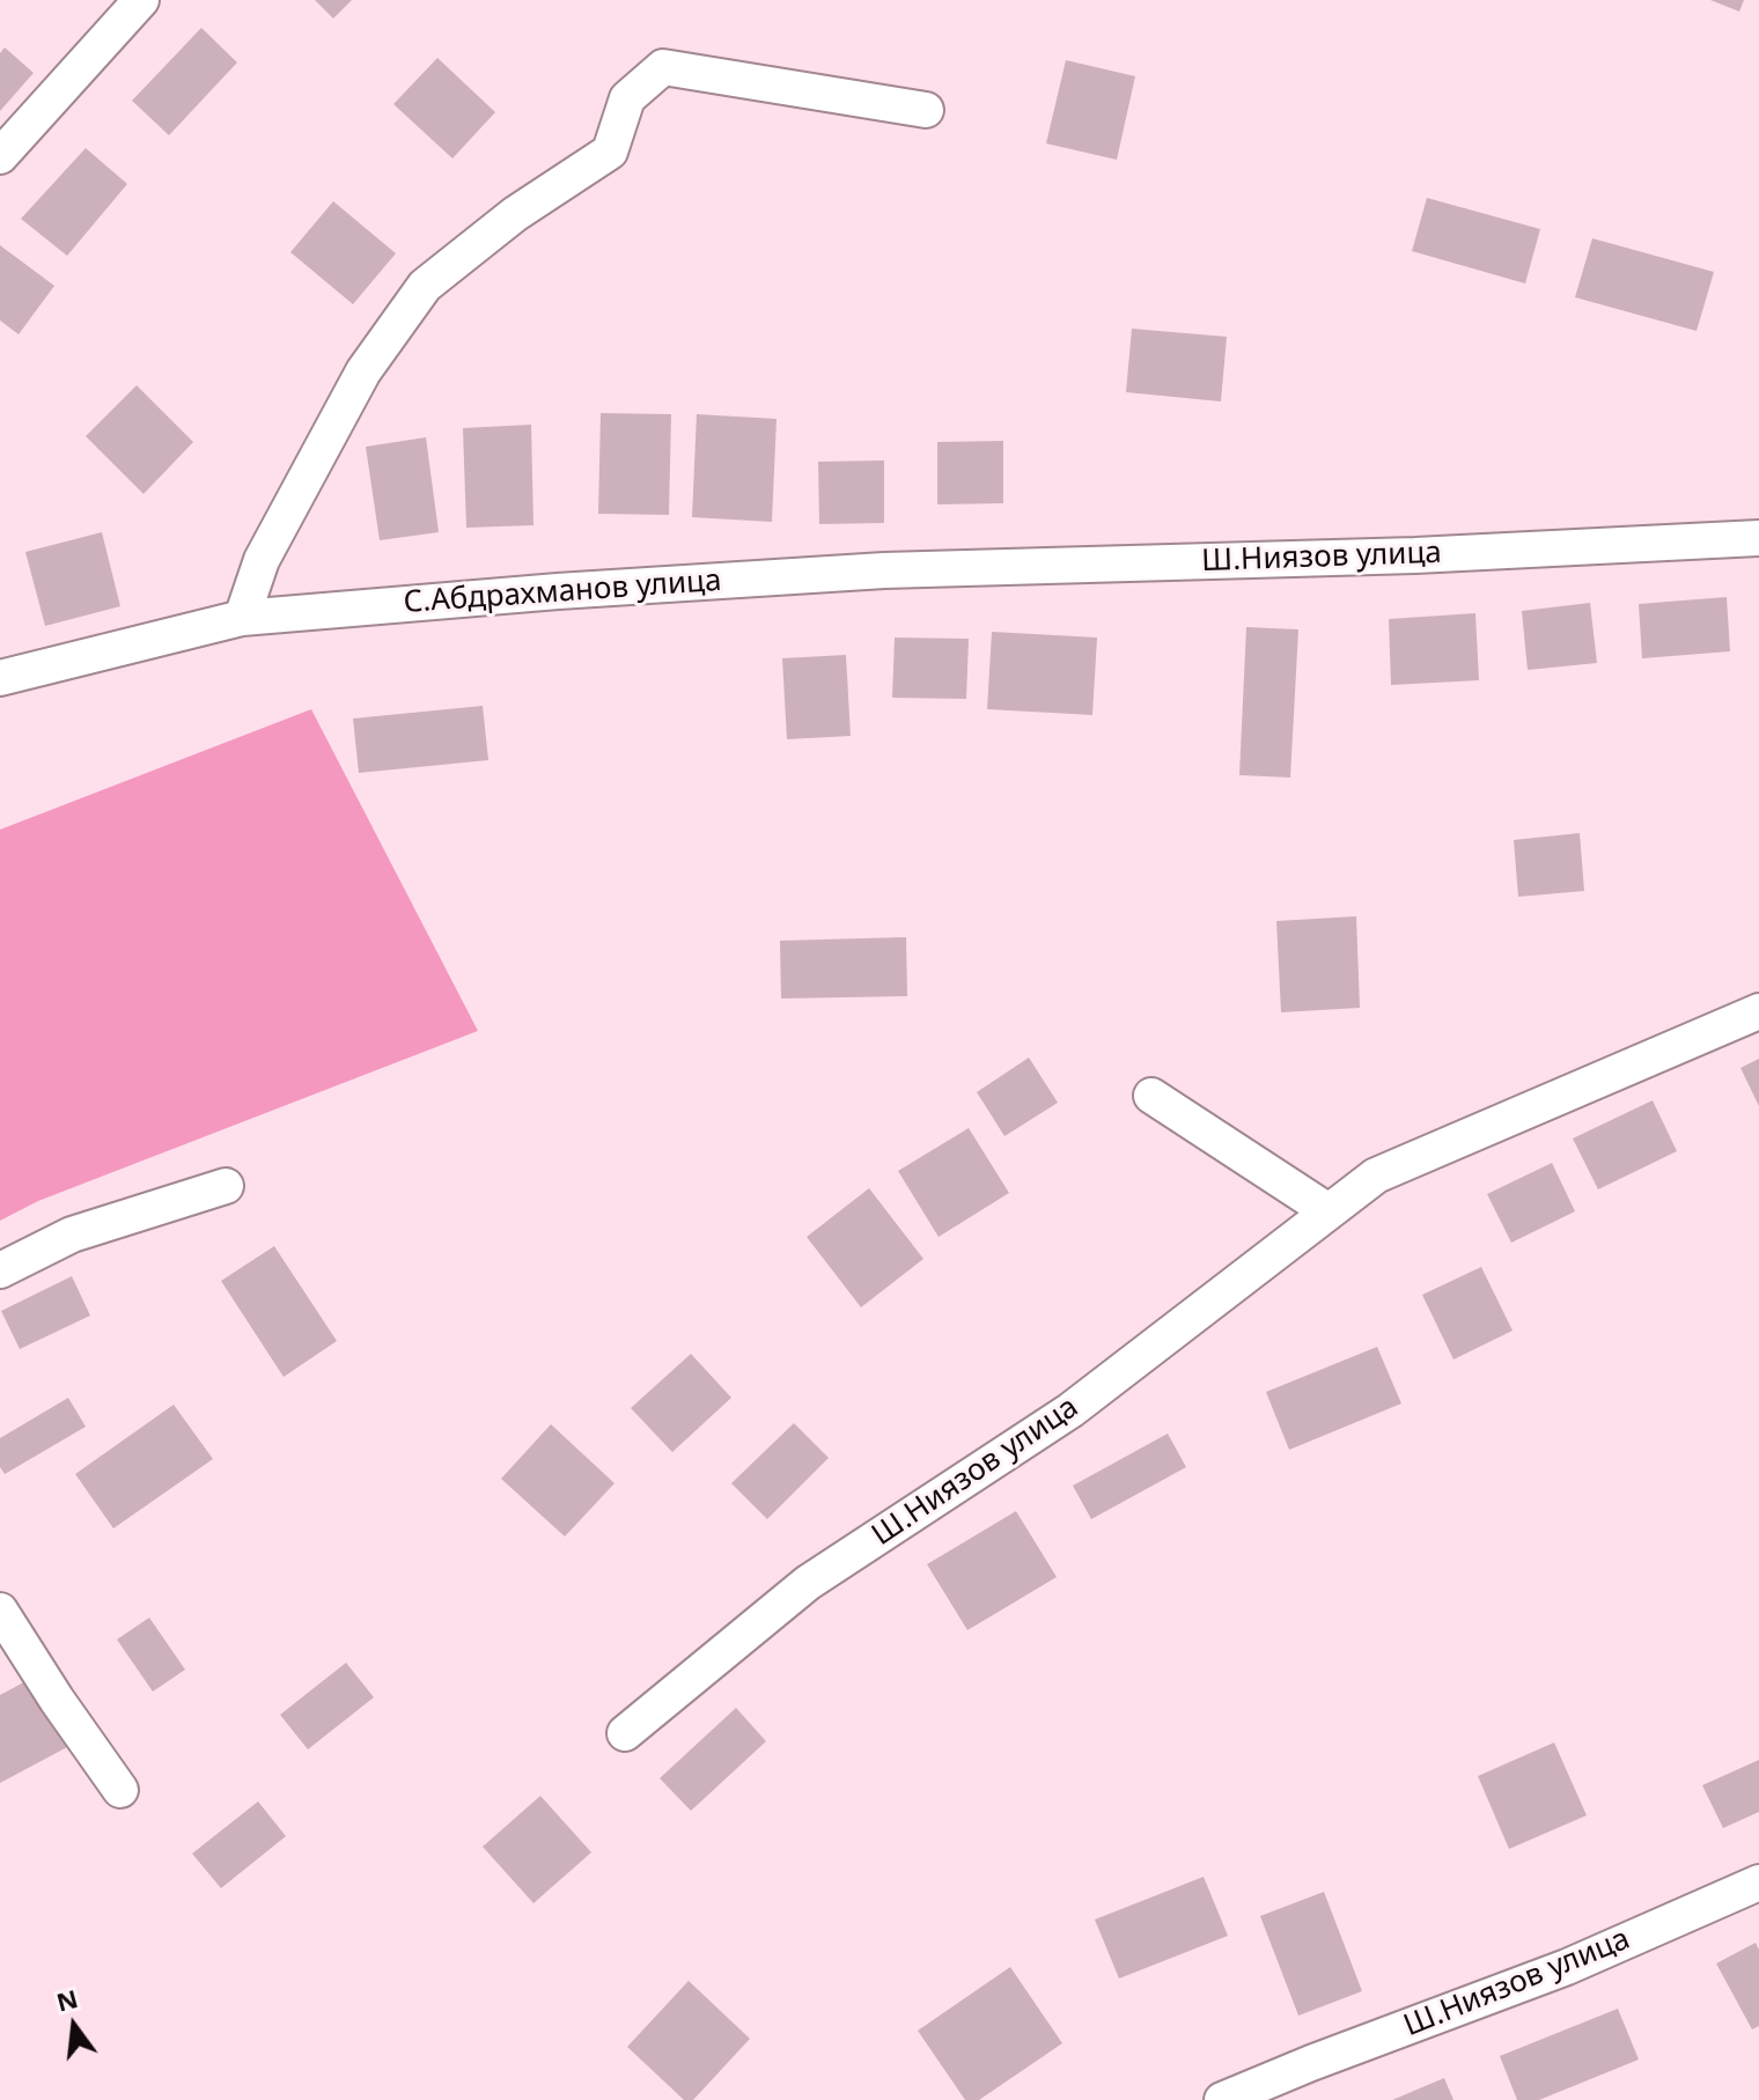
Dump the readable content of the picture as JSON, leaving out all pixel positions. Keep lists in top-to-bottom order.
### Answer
{
  "streets": {
    "street": ["Ш.Ниязов улица", "С.Абдрахманов улица"]
  },
  "crossings": [
    ["Ш.Ниязов улица", "С.Абдрахманов улица"]
  ],
  "north": "top"
}
